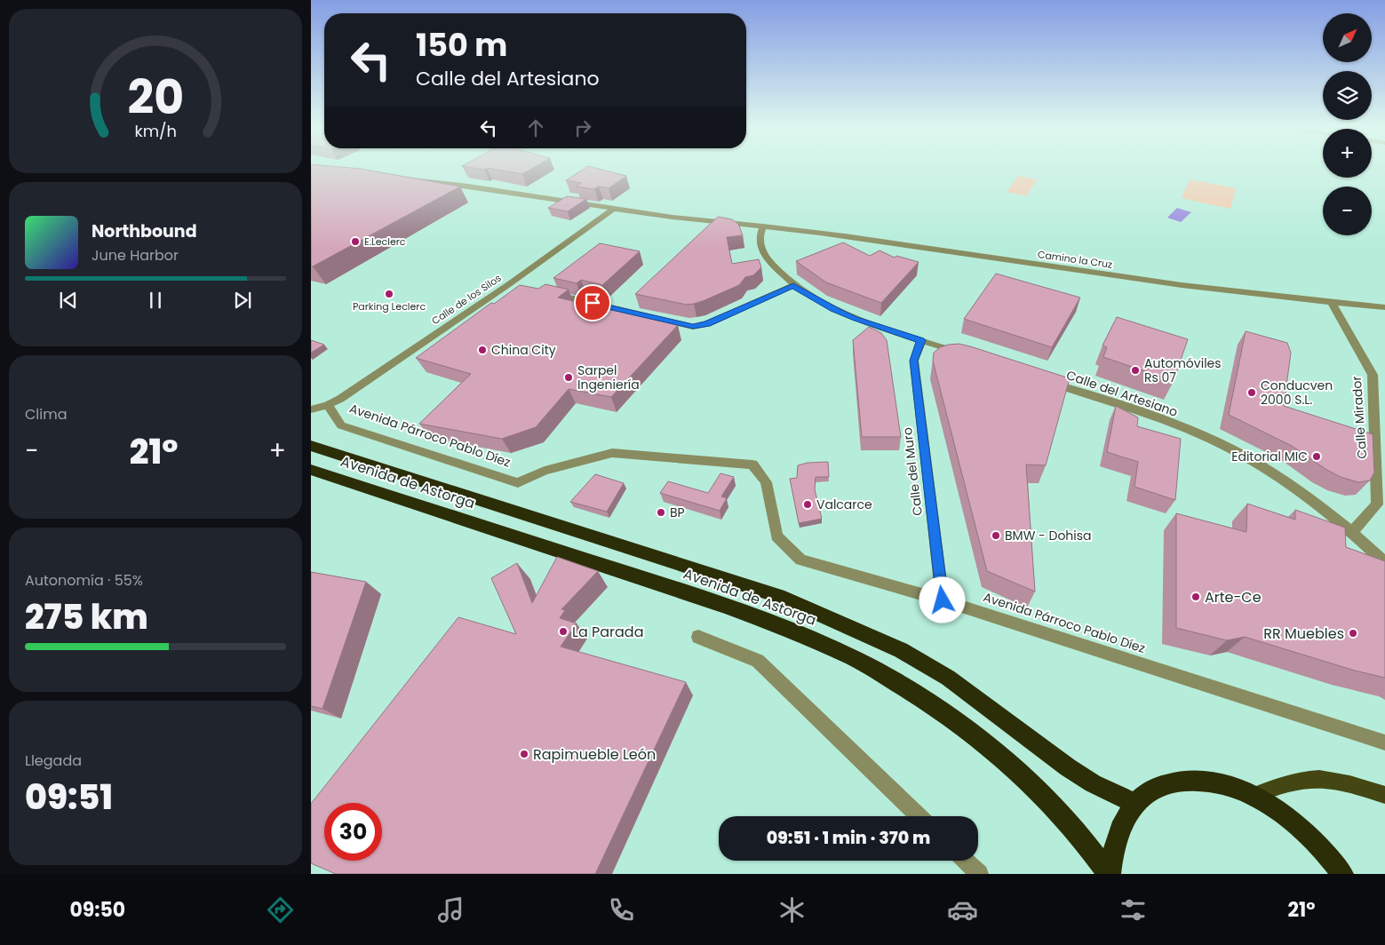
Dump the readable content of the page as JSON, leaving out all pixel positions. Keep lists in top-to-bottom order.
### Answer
{
  "streets": {
    "highway": ["Avenida de Astorga"],
    "street": [
      "Camino la Cruz",
      "Calle de los Silos",
      "Calle del Artesiano",
      "Calle Mirador",
      "Avenida Párroco Pablo Díez",
      "Calle del Muro"
    ]
  },
  "crossings": [
    ["Camino la Cruz", "Calle de los Silos"],
    ["Camino la Cruz", "Calle Mirador"],
    ["Calle de los Silos", "Avenida Párroco Pablo Díez"],
    ["Calle del Artesiano", "Calle Mirador"],
    ["Avenida Párroco Pablo Díez", "Calle del Muro"]
  ],
  "places": [
    "E.Leclerc",
    "Parking Leclerc",
    "China City",
    "Automóviles Rs 07",
    "Sarpel Ingeniería",
    "Conducven 2000 S.L.",
    "Editorial MIC",
    "Valcarce",
    "BP",
    "BMW - Dohisa",
    "Arte-Ce",
    "La Parada",
    "RR Muebles",
    "Rapimueble León"
  ],
  "north": "top right",
  "page": {
    "map_buttons": ["+", "−"],
    "turn": ["150 m", "Calle del Artesiano"],
    "song": ["Northbound", "June Harbor"],
    "tile": [
      "Clima",
      ["Autonomía · 55%", "275 km"],
      ["Llegada", "09:51"]
    ],
    "heat": ["−", "21°", "+"],
    "limit": "30",
    "trip": "09:51 · 1 min · 370 m",
    "tabs": ["09:50", "21°"],
    "gauge": ["20", "km/h"]
  }
}
